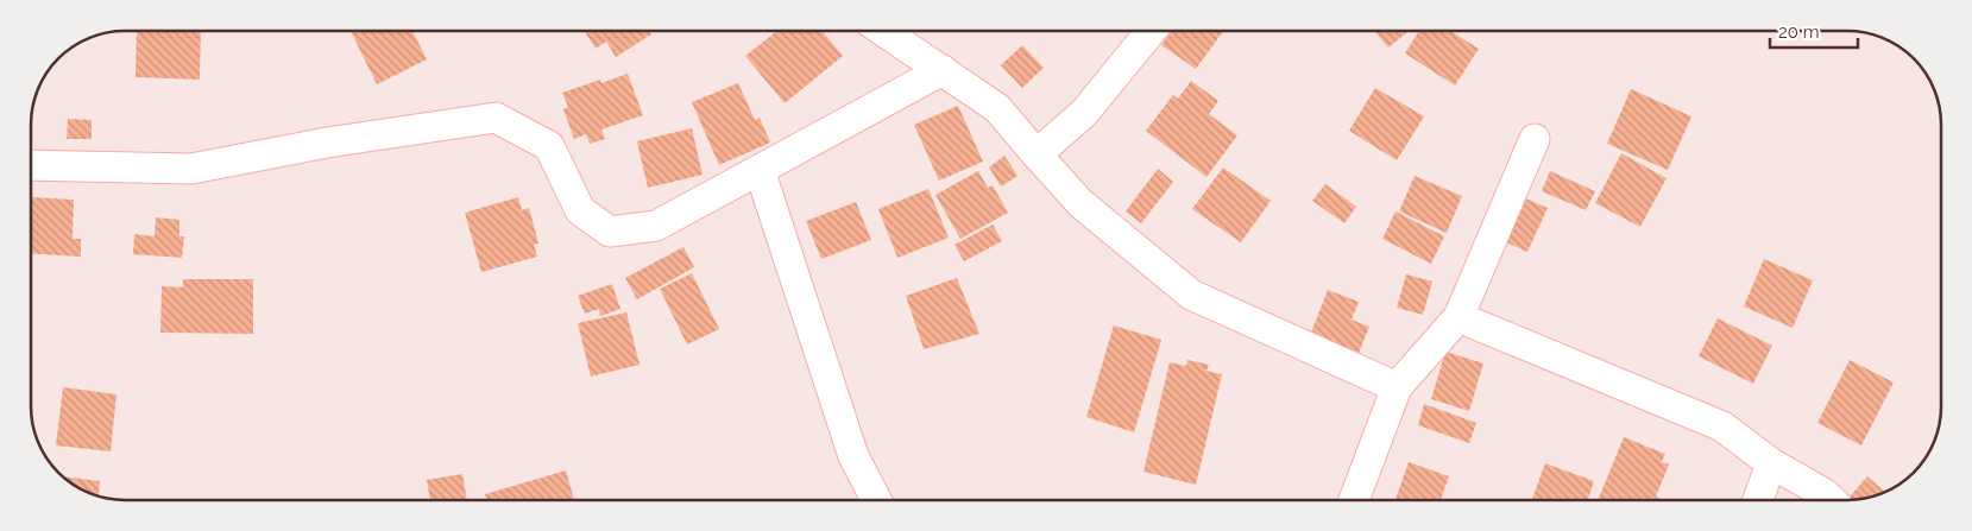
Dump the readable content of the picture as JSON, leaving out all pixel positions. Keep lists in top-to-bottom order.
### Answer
{
  "scale_bar": "20 m"
}
